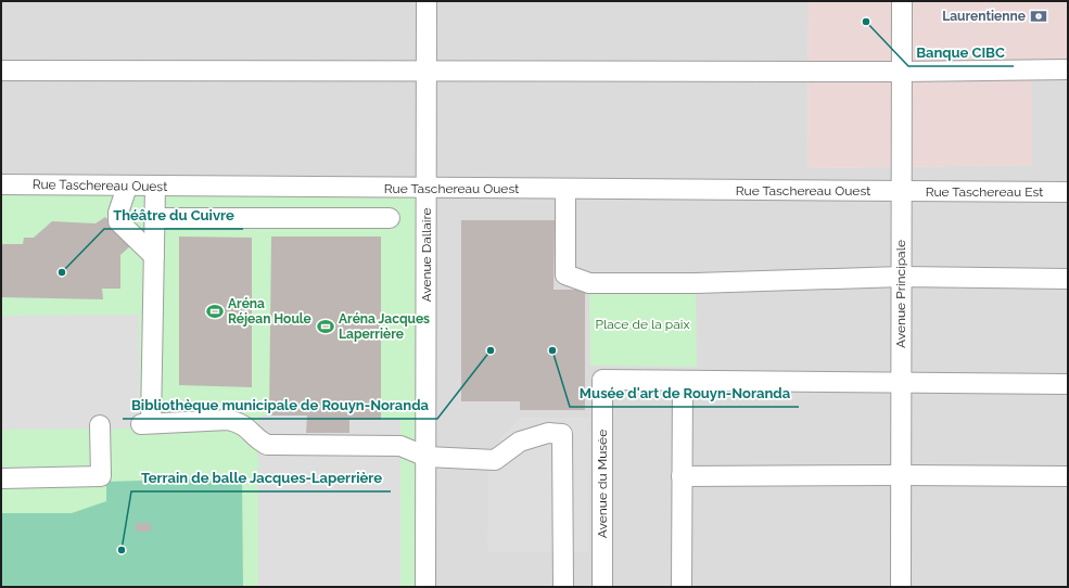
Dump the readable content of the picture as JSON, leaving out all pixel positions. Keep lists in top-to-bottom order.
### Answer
{
  "streets": {
    "street": [
      "Rue Taschereau Ouest",
      "Rue Taschereau Est",
      "Avenue Dallaire",
      "Avenue Principale",
      "Avenue du Musée"
    ]
  },
  "crossings": [
    ["Rue Taschereau Ouest", "Rue Taschereau Est"],
    ["Rue Taschereau Ouest", "Avenue Dallaire"],
    ["Rue Taschereau Ouest", "Avenue Principale"],
    ["Rue Taschereau Est", "Avenue Principale"]
  ],
  "parks": ["Place de la paix"],
  "places": {
    "bank": ["Laurentienne"],
    "other": [
      "Banque CIBC",
      "Théâtre du Cuivre",
      "Bibliothèque municipale de Rouyn-Noranda",
      "Musée d'art de Rouyn-Noranda",
      "Terrain de balle Jacques-Laperrière"
    ],
    "sports": ["Aréna Réjean Houle", "Aréna Jacques Laperrière"]
  }
}
